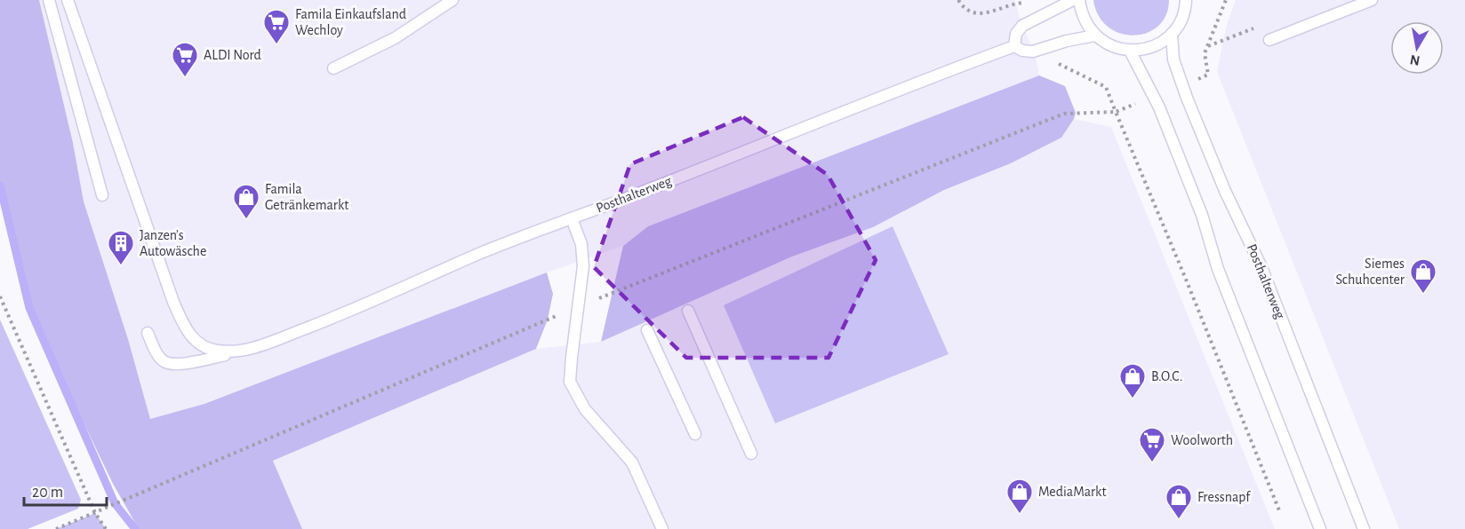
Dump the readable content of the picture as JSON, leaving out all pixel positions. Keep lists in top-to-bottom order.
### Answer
{
  "streets": {
    "lane": ["Posthalterweg"]
  },
  "places": {
    "supermarket": ["Famila Einkaufsland Wechloy", "ALDI Nord", "Woolworth"],
    "shop": [
      "Famila Getränkemarkt",
      "Siemes Schuhcenter",
      "B.O.C.",
      "MediaMarkt",
      "Fressnapf"
    ],
    "building": ["Janzen’s Autowäsche"]
  },
  "scale_bar": "20 m",
  "north": "bottom"
}
